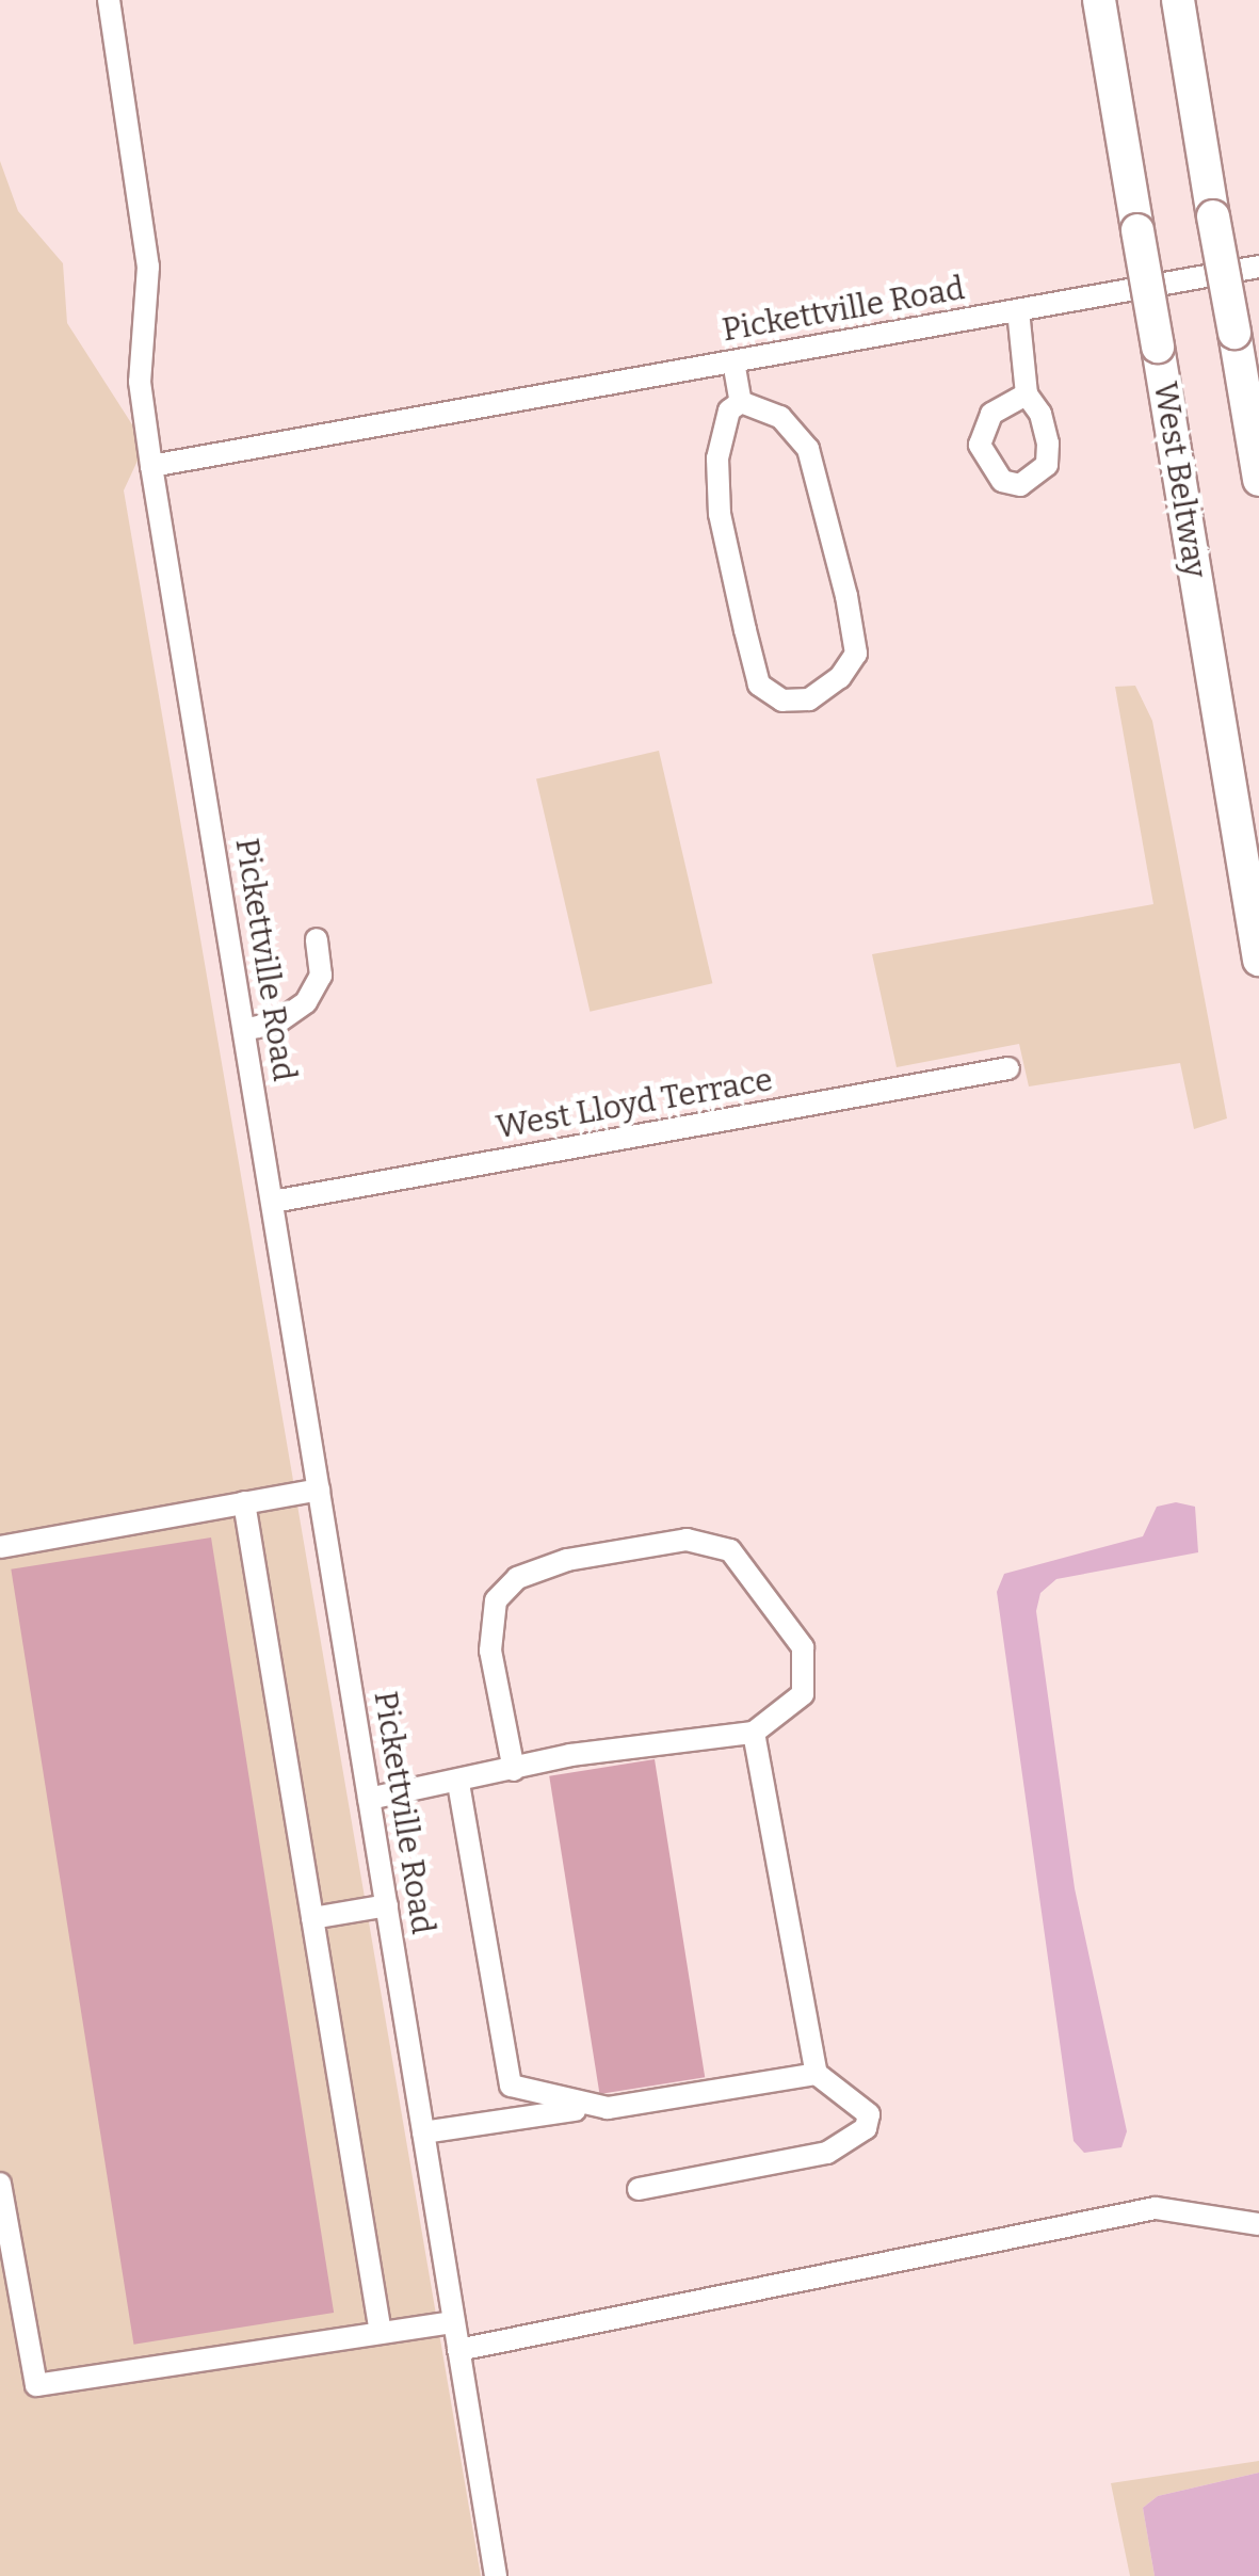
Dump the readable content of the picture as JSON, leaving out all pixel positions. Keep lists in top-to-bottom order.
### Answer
{
  "streets": {
    "highway": ["West Beltway"],
    "street": ["Pickettville Road", "West Lloyd Terrace"]
  },
  "crossings": [
    ["Pickettville Road", "West Lloyd Terrace"]
  ]
}
